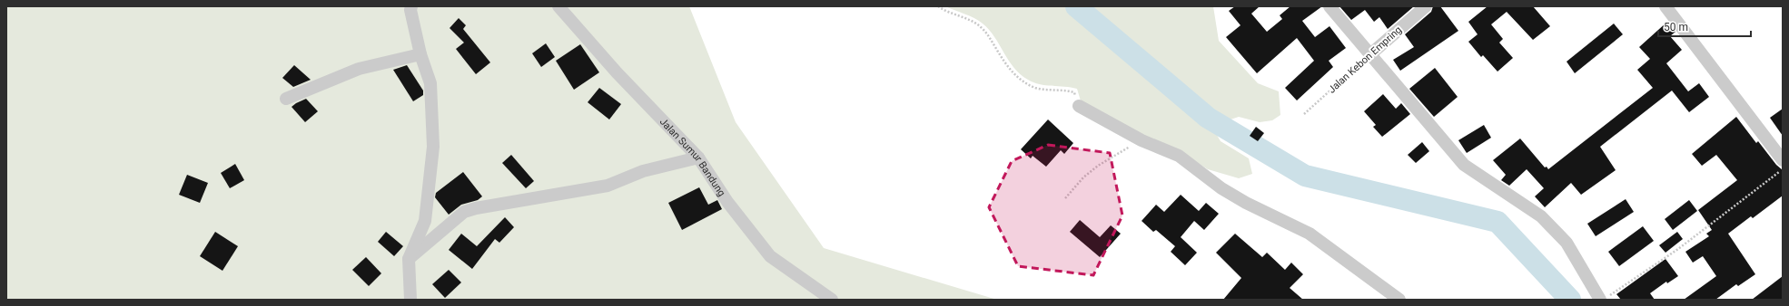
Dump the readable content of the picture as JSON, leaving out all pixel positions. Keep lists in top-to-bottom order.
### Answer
{
  "streets": {
    "street": ["Jalan Kebon Empring", "Jalan Sumur Bandung"]
  },
  "scale_bar": "50 m"
}
